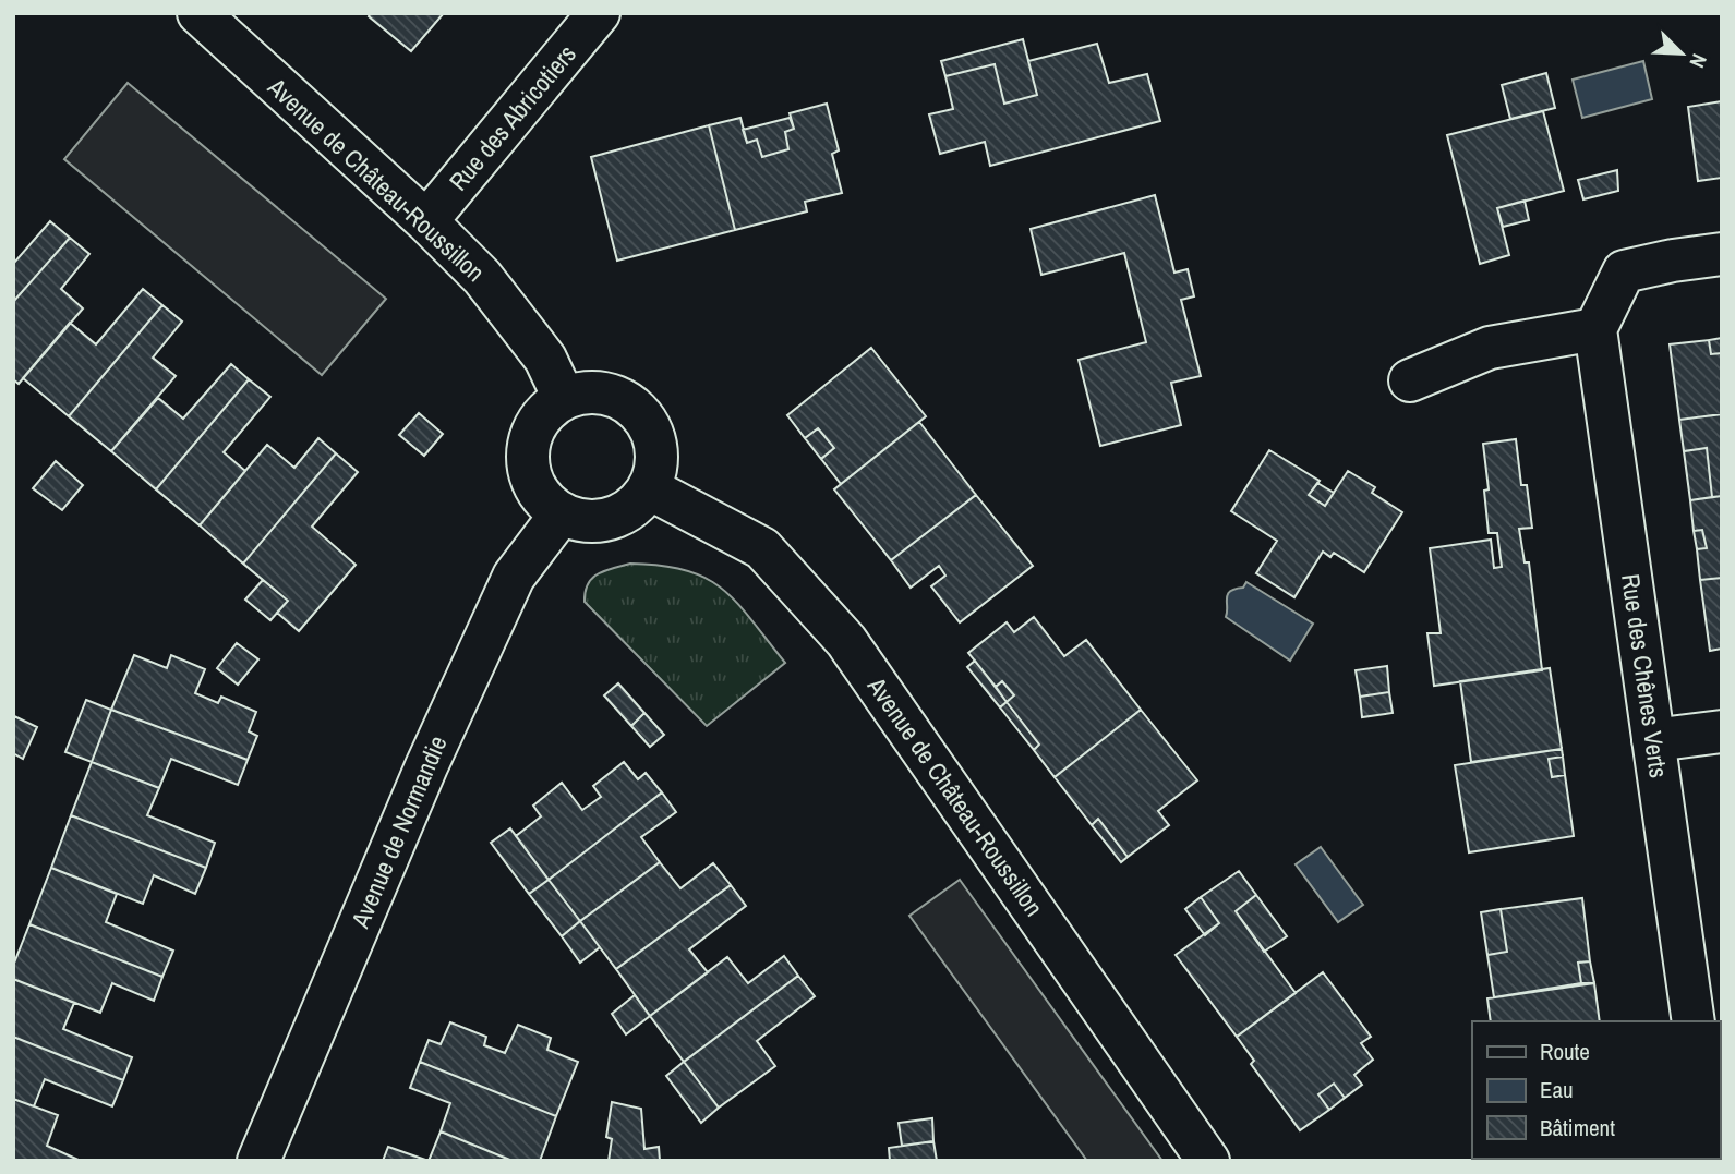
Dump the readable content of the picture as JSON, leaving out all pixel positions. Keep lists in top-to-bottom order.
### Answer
{
  "streets": {
    "street": [
      "Rue des Abricotiers",
      "Avenue de Château-Roussillon",
      "Rue des Chênes Verts",
      "Avenue de Normandie"
    ]
  },
  "crossings": [
    ["Rue des Abricotiers", "Avenue de Château-Roussillon"],
    ["Avenue de Château-Roussillon", "Avenue de Normandie"]
  ],
  "legend": ["Route", "Eau", "Bâtiment"],
  "north": "bottom right"
}
